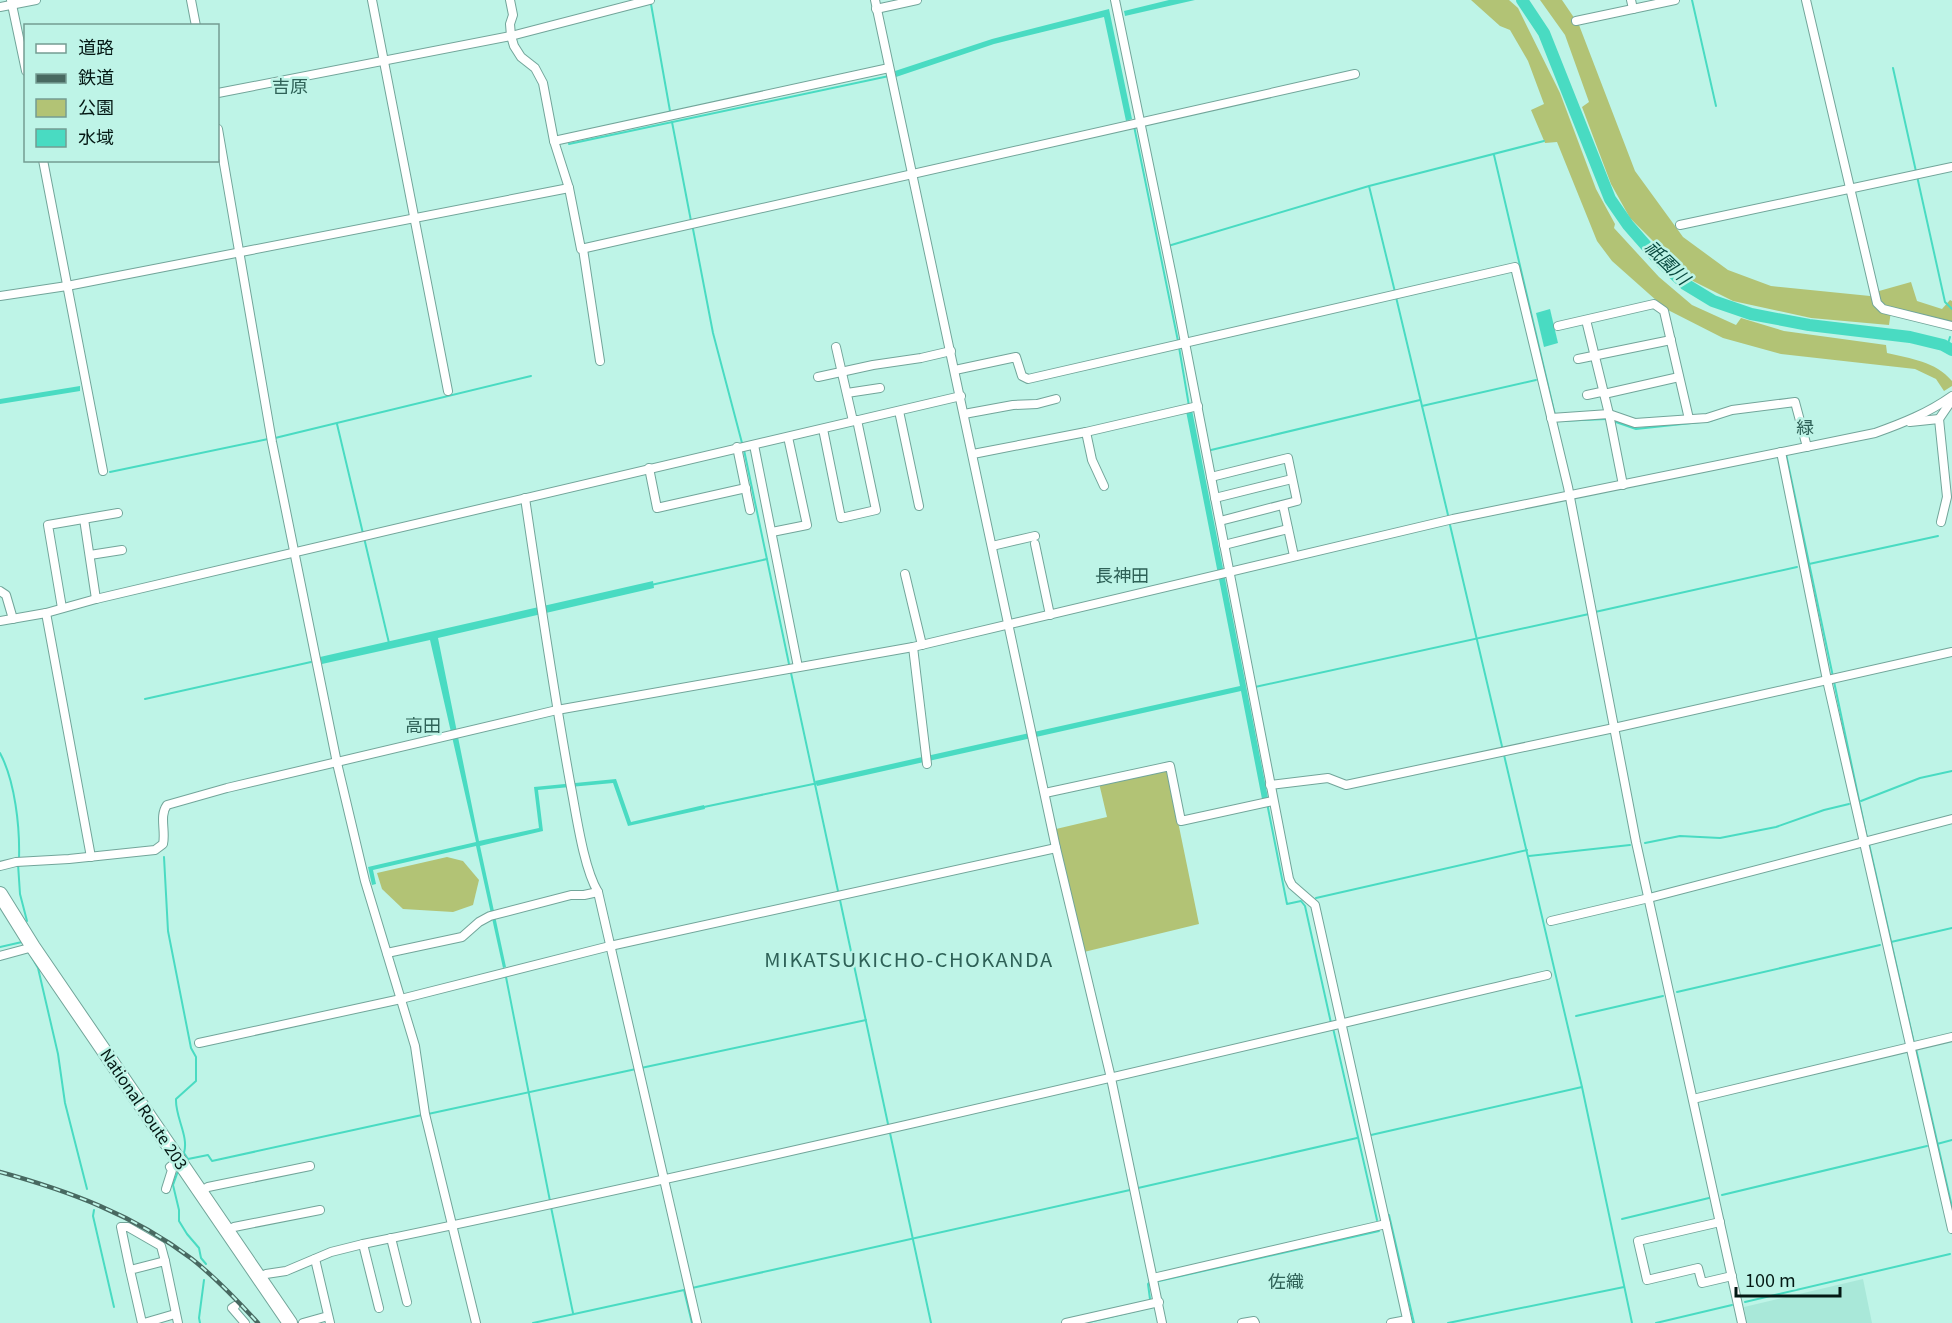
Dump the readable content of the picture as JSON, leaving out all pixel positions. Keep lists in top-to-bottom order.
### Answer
{
  "streets": {
    "highway": ["National Route 203"]
  },
  "districts": [
    "吉原",
    "緑",
    "長神田",
    "高田",
    "MIKATSUKICHO-CHOKANDA",
    "佐織"
  ],
  "water": ["祇園川"],
  "legend": [
    "道路",
    "鉄道",
    "公園",
    "水域"
  ],
  "scale_bar": "100 m"
}
